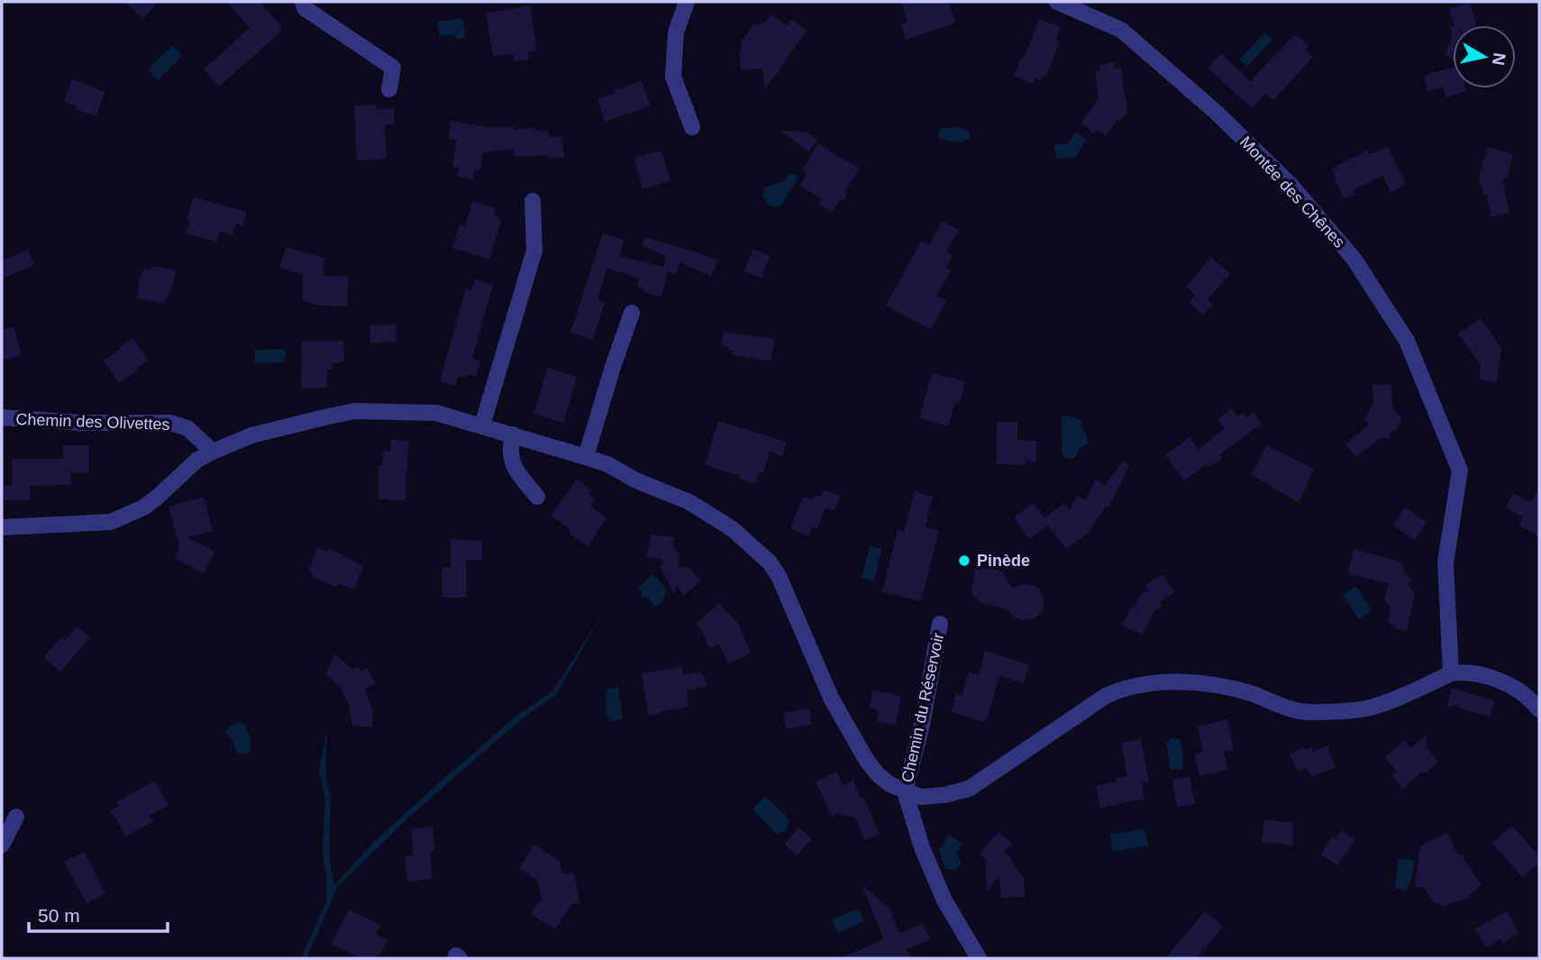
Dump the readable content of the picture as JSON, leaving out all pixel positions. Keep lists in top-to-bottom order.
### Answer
{
  "streets": {
    "street": ["Montée des Chênes", "Chemin des Olivettes", "Chemin du Réservoir"]
  },
  "places": ["Pinède"],
  "scale_bar": "50 m",
  "north": "right"
}
